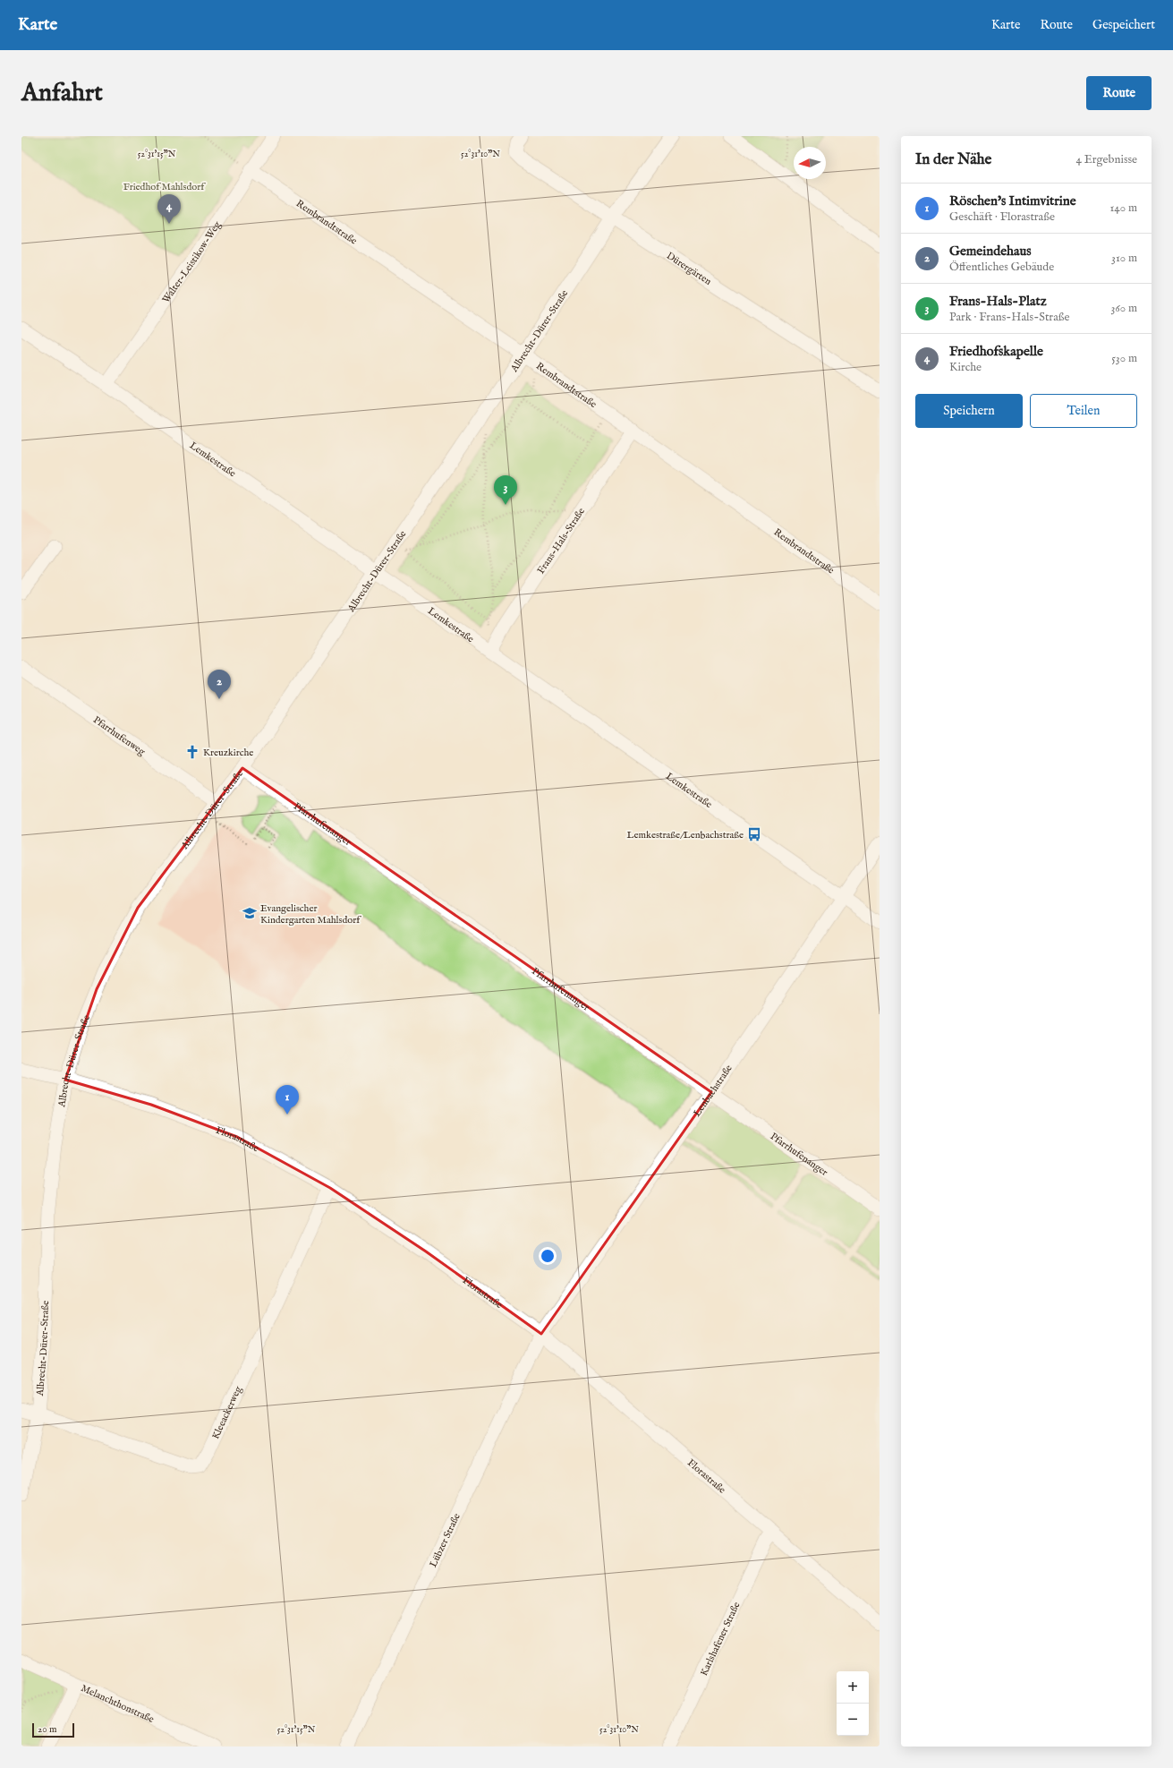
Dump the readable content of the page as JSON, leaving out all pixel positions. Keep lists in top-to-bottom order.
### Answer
{
  "streets": {
    "street": [
      "Rembrandtstraße",
      "Walter-Leistikow-Weg",
      "Dürergärten",
      "Albrecht-Dürer-Straße",
      "Lemkestraße",
      "Frans-Hals-Straße",
      "Pfarrhufenweg",
      "Pfarrhufenanger",
      "Lenbachstraße",
      "Florastraße",
      "Kleeackerweg",
      "Lübzer Straße",
      "Karlshafener Straße",
      "Melanchthonstraße"
    ]
  },
  "crossings": [
    ["Rembrandtstraße", "Walter-Leistikow-Weg"],
    ["Rembrandtstraße", "Albrecht-Dürer-Straße"],
    ["Rembrandtstraße", "Frans-Hals-Straße"],
    ["Walter-Leistikow-Weg", "Lemkestraße"],
    ["Dürergärten", "Albrecht-Dürer-Straße"],
    ["Albrecht-Dürer-Straße", "Lemkestraße"],
    ["Albrecht-Dürer-Straße", "Pfarrhufenweg"],
    ["Albrecht-Dürer-Straße", "Pfarrhufenanger"],
    ["Albrecht-Dürer-Straße", "Florastraße"],
    ["Albrecht-Dürer-Straße", "Kleeackerweg"],
    ["Lemkestraße", "Frans-Hals-Straße"],
    ["Lemkestraße", "Lenbachstraße"],
    ["Pfarrhufenanger", "Lenbachstraße"],
    ["Lenbachstraße", "Florastraße"],
    ["Lenbachstraße", "Lübzer Straße"],
    ["Florastraße", "Kleeackerweg"],
    ["Florastraße", "Lübzer Straße"],
    ["Florastraße", "Karlshafener Straße"]
  ],
  "parks": ["Friedhof Mahlsdorf"],
  "places": {
    "church": ["Kreuzkirche"],
    "bus stop": ["Lemkestraße/Lenbachstraße"],
    "school or university": ["Evangelischer Kindergarten Mahlsdorf"]
  },
  "scale_bar": "20 m",
  "north": "left",
  "page": {
    "header": "Karte",
    "nav": ["Karte", "Route", "Gespeichert"],
    "buttons": [
      "Route",
      ["Speichern", "Teilen"]
    ],
    "title": "Anfahrt",
    "heading": ["In der Nähe", "4 Ergebnisse"],
    "list": [
      {
        "mark": "1",
        "name": "Röschen's Intimvitrine",
        "note": "Geschäft · Florastraße",
        "value": "140 m"
      },
      {
        "mark": "2",
        "name": "Gemeindehaus",
        "note": "Öffentliches Gebäude",
        "value": "310 m"
      },
      {
        "mark": "3",
        "name": "Frans-Hals-Platz",
        "note": "Park · Frans-Hals-Straße",
        "value": "360 m"
      },
      {
        "mark": "4",
        "name": "Friedhofskapelle",
        "note": "Kirche",
        "value": "530 m"
      }
    ],
    "pins": [
      "4",
      "3",
      "2",
      "1"
    ],
    "map_buttons": ["+", "−"],
    "scale": "20 m"
  },
  "coordinates": ["52°31'15\"N", "52°31'10\"N"]
}
